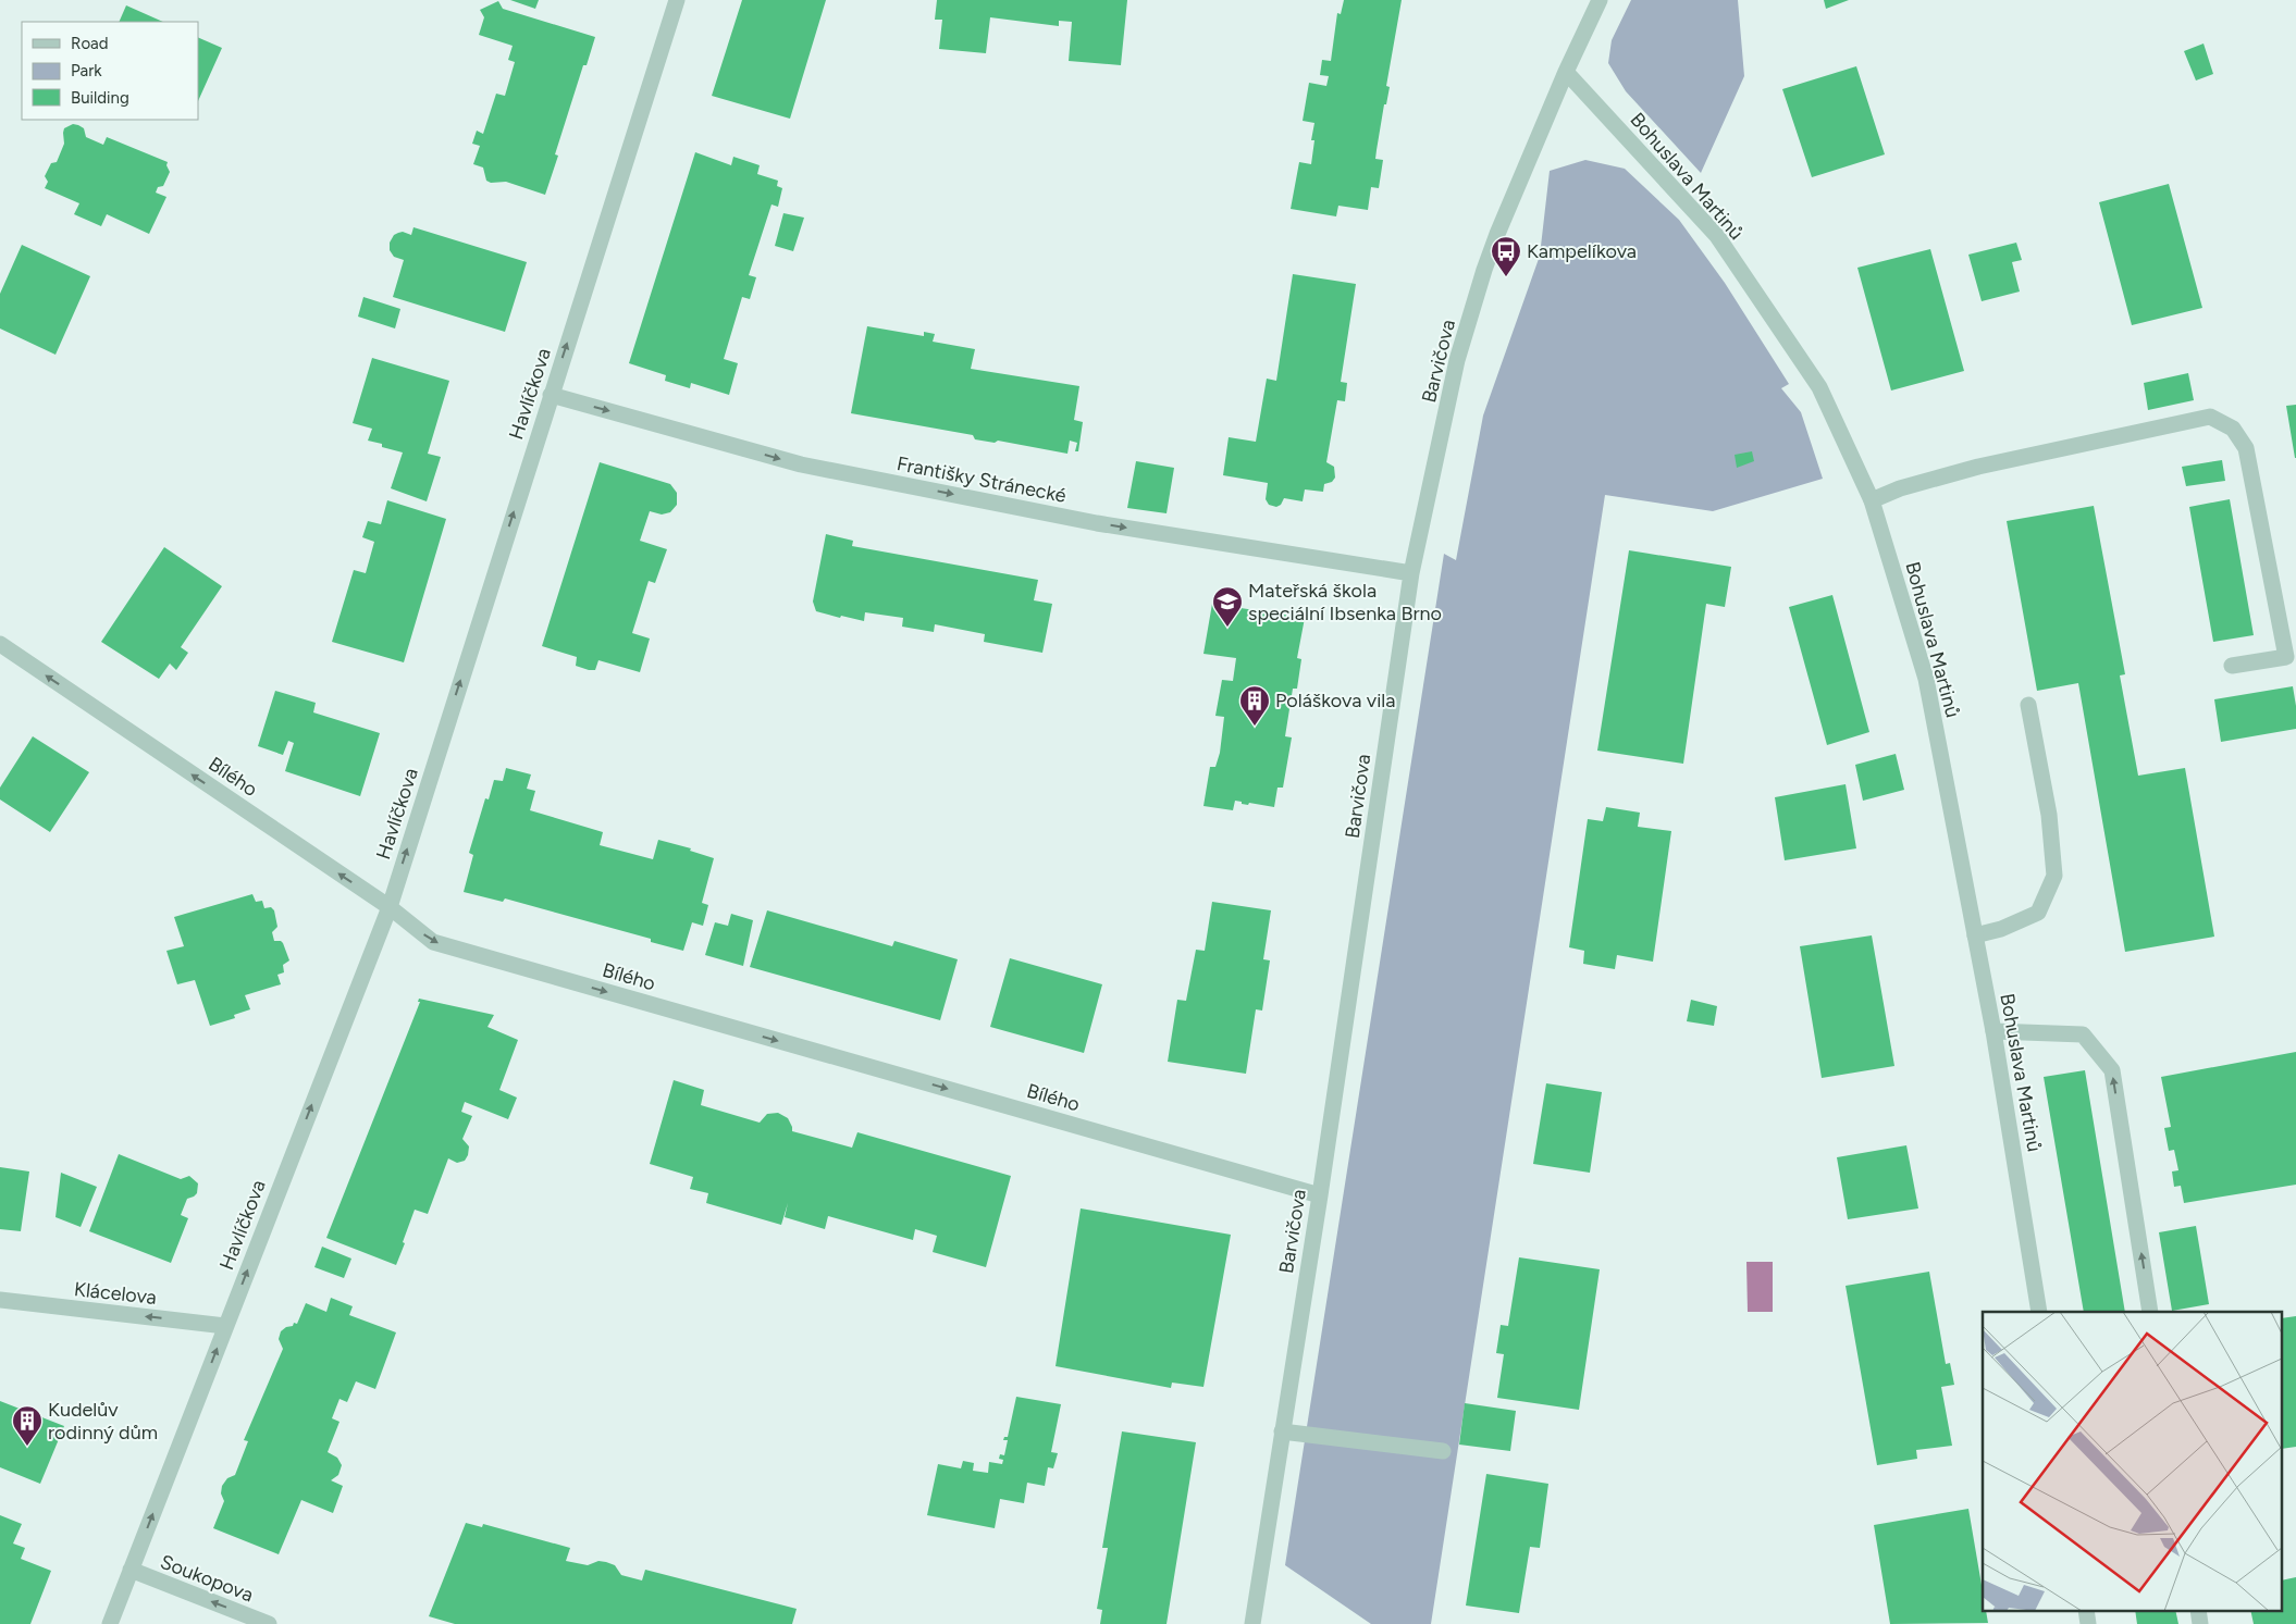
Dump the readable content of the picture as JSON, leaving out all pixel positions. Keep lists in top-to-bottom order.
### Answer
{
  "streets": {
    "street": [
      "Bohuslava Martinů",
      "Barvičova",
      "Havlíčkova",
      "Františky Stránecké",
      "Bílého",
      "Klácelova",
      "Soukopova"
    ]
  },
  "crossings": [
    ["Bohuslava Martinů", "Barvičova"],
    ["Barvičova", "Františky Stránecké"],
    ["Barvičova", "Bílého"],
    ["Havlíčkova", "Františky Stránecké"],
    ["Havlíčkova", "Bílého"],
    ["Havlíčkova", "Klácelova"],
    ["Havlíčkova", "Soukopova"]
  ],
  "one_way": [
    "Havlíčkova",
    "Františky Stránecké",
    "Klácelova",
    "Soukopova"
  ],
  "places": {
    "bus stop": ["Kampelíkova"],
    "school or university": ["Mateřská škola speciální Ibsenka Brno"],
    "building": ["Poláškova vila", "Kudelův rodinný dům"]
  },
  "legend": ["Road", "Park", "Building"]
}
